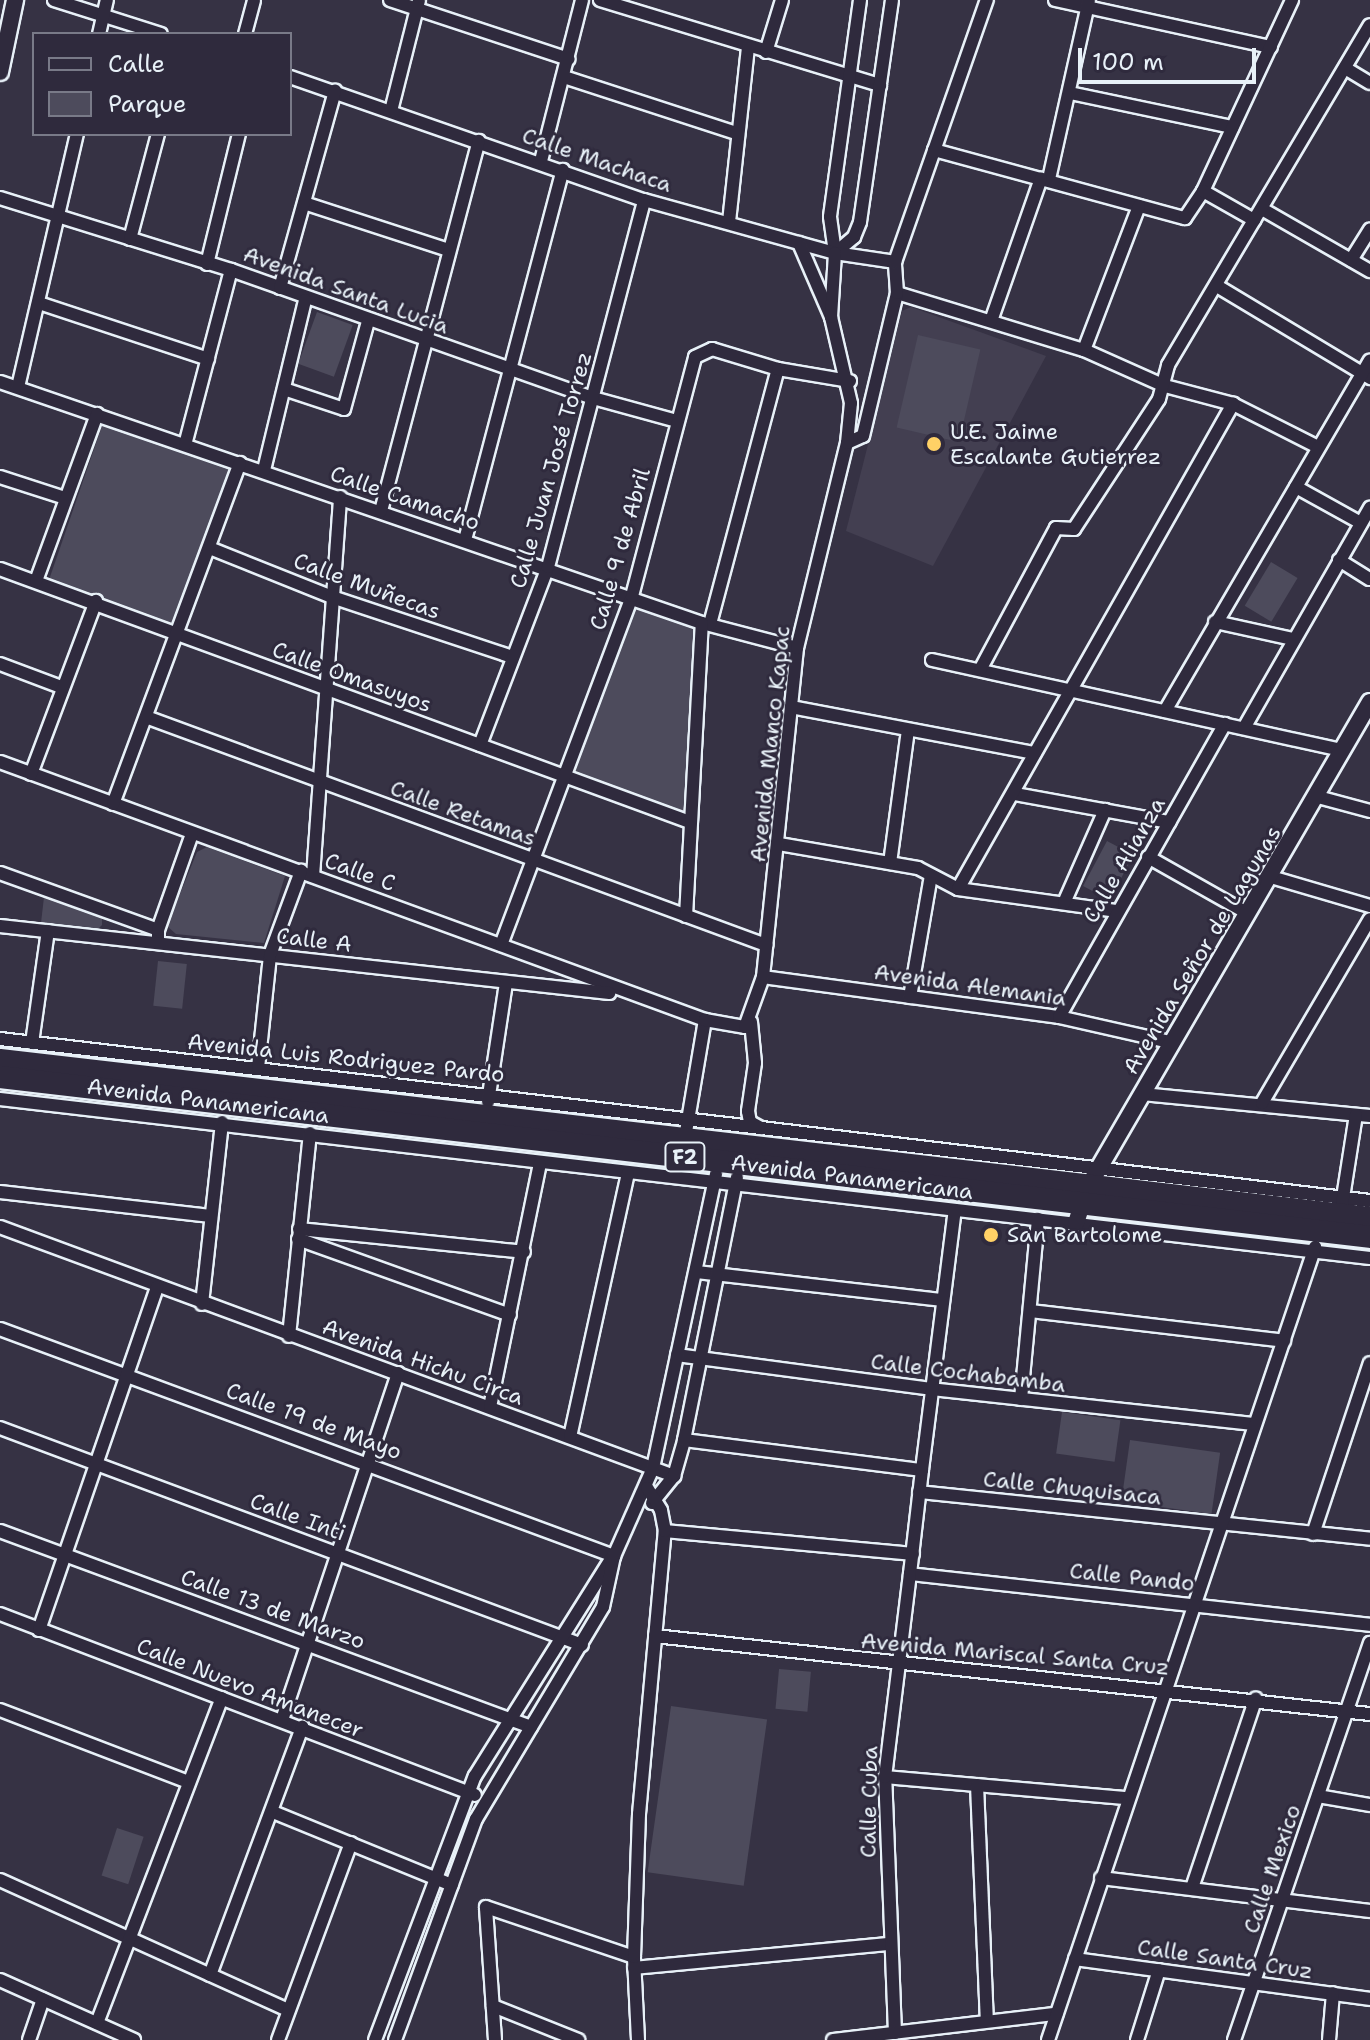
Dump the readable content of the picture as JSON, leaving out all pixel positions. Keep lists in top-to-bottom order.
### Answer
{
  "streets": {
    "highway": ["Avenida Panamericana", "F2"],
    "street": [
      "Calle Machaca",
      "Avenida Santa Lucia",
      "Calle Juan José Torrez",
      "Calle Camacho",
      "Calle 9 de Abril",
      "Calle Muñecas",
      "Calle Omasuyos",
      "Avenida Manco Kapac",
      "Calle Retamas",
      "Calle Alianza",
      "Calle C",
      "Calle A",
      "Avenida Señor de Lagunas",
      "Avenida Alemania",
      "Avenida Luis Rodriguez Pardo",
      "Avenida Hichu Circa",
      "Calle Cochabamba",
      "Calle 19 de Mayo",
      "Calle Chuquisaca",
      "Calle Inti",
      "Calle Pando",
      "Calle 13 de Marzo",
      "Avenida Mariscal Santa Cruz",
      "Calle Nuevo Amanecer",
      "Calle Cuba",
      "Calle Mexico",
      "Calle Santa Cruz"
    ]
  },
  "crossings": [
    ["Calle Machaca", "Calle Juan José Torrez"],
    ["Calle Machaca", "Avenida Manco Kapac"],
    ["Avenida Santa Lucia", "Calle Juan José Torrez"],
    ["Avenida Santa Lucia", "Calle 9 de Abril"],
    ["Calle Juan José Torrez", "Calle Camacho"],
    ["Calle Juan José Torrez", "Calle Muñecas"],
    ["Calle Juan José Torrez", "Calle Omasuyos"],
    ["Calle Camacho", "Calle 9 de Abril"],
    ["Calle Camacho", "Avenida Manco Kapac"],
    ["Calle 9 de Abril", "Calle Omasuyos"],
    ["Calle 9 de Abril", "Calle Retamas"],
    ["Calle 9 de Abril", "Calle C"],
    ["Avenida Manco Kapac", "Calle Retamas"],
    ["Avenida Manco Kapac", "Avenida Alemania"],
    ["Calle Alianza", "Avenida Alemania"],
    ["Calle C", "Calle A"],
    ["Avenida Señor de Lagunas", "Avenida Alemania"],
    ["Avenida Señor de Lagunas", "Avenida Panamericana"],
    ["Avenida Luis Rodriguez Pardo", "Avenida Panamericana"],
    ["Calle Pando", "Calle Cuba"],
    ["Avenida Mariscal Santa Cruz", "Calle Cuba"],
    ["Avenida Mariscal Santa Cruz", "Calle Mexico"],
    ["Calle Mexico", "Calle Santa Cruz"]
  ],
  "places": ["U.E. Jaime Escalante Gutierrez", "San Bartolome"],
  "legend": ["Calle", "Parque"],
  "scale_bar": "100 m"
}
